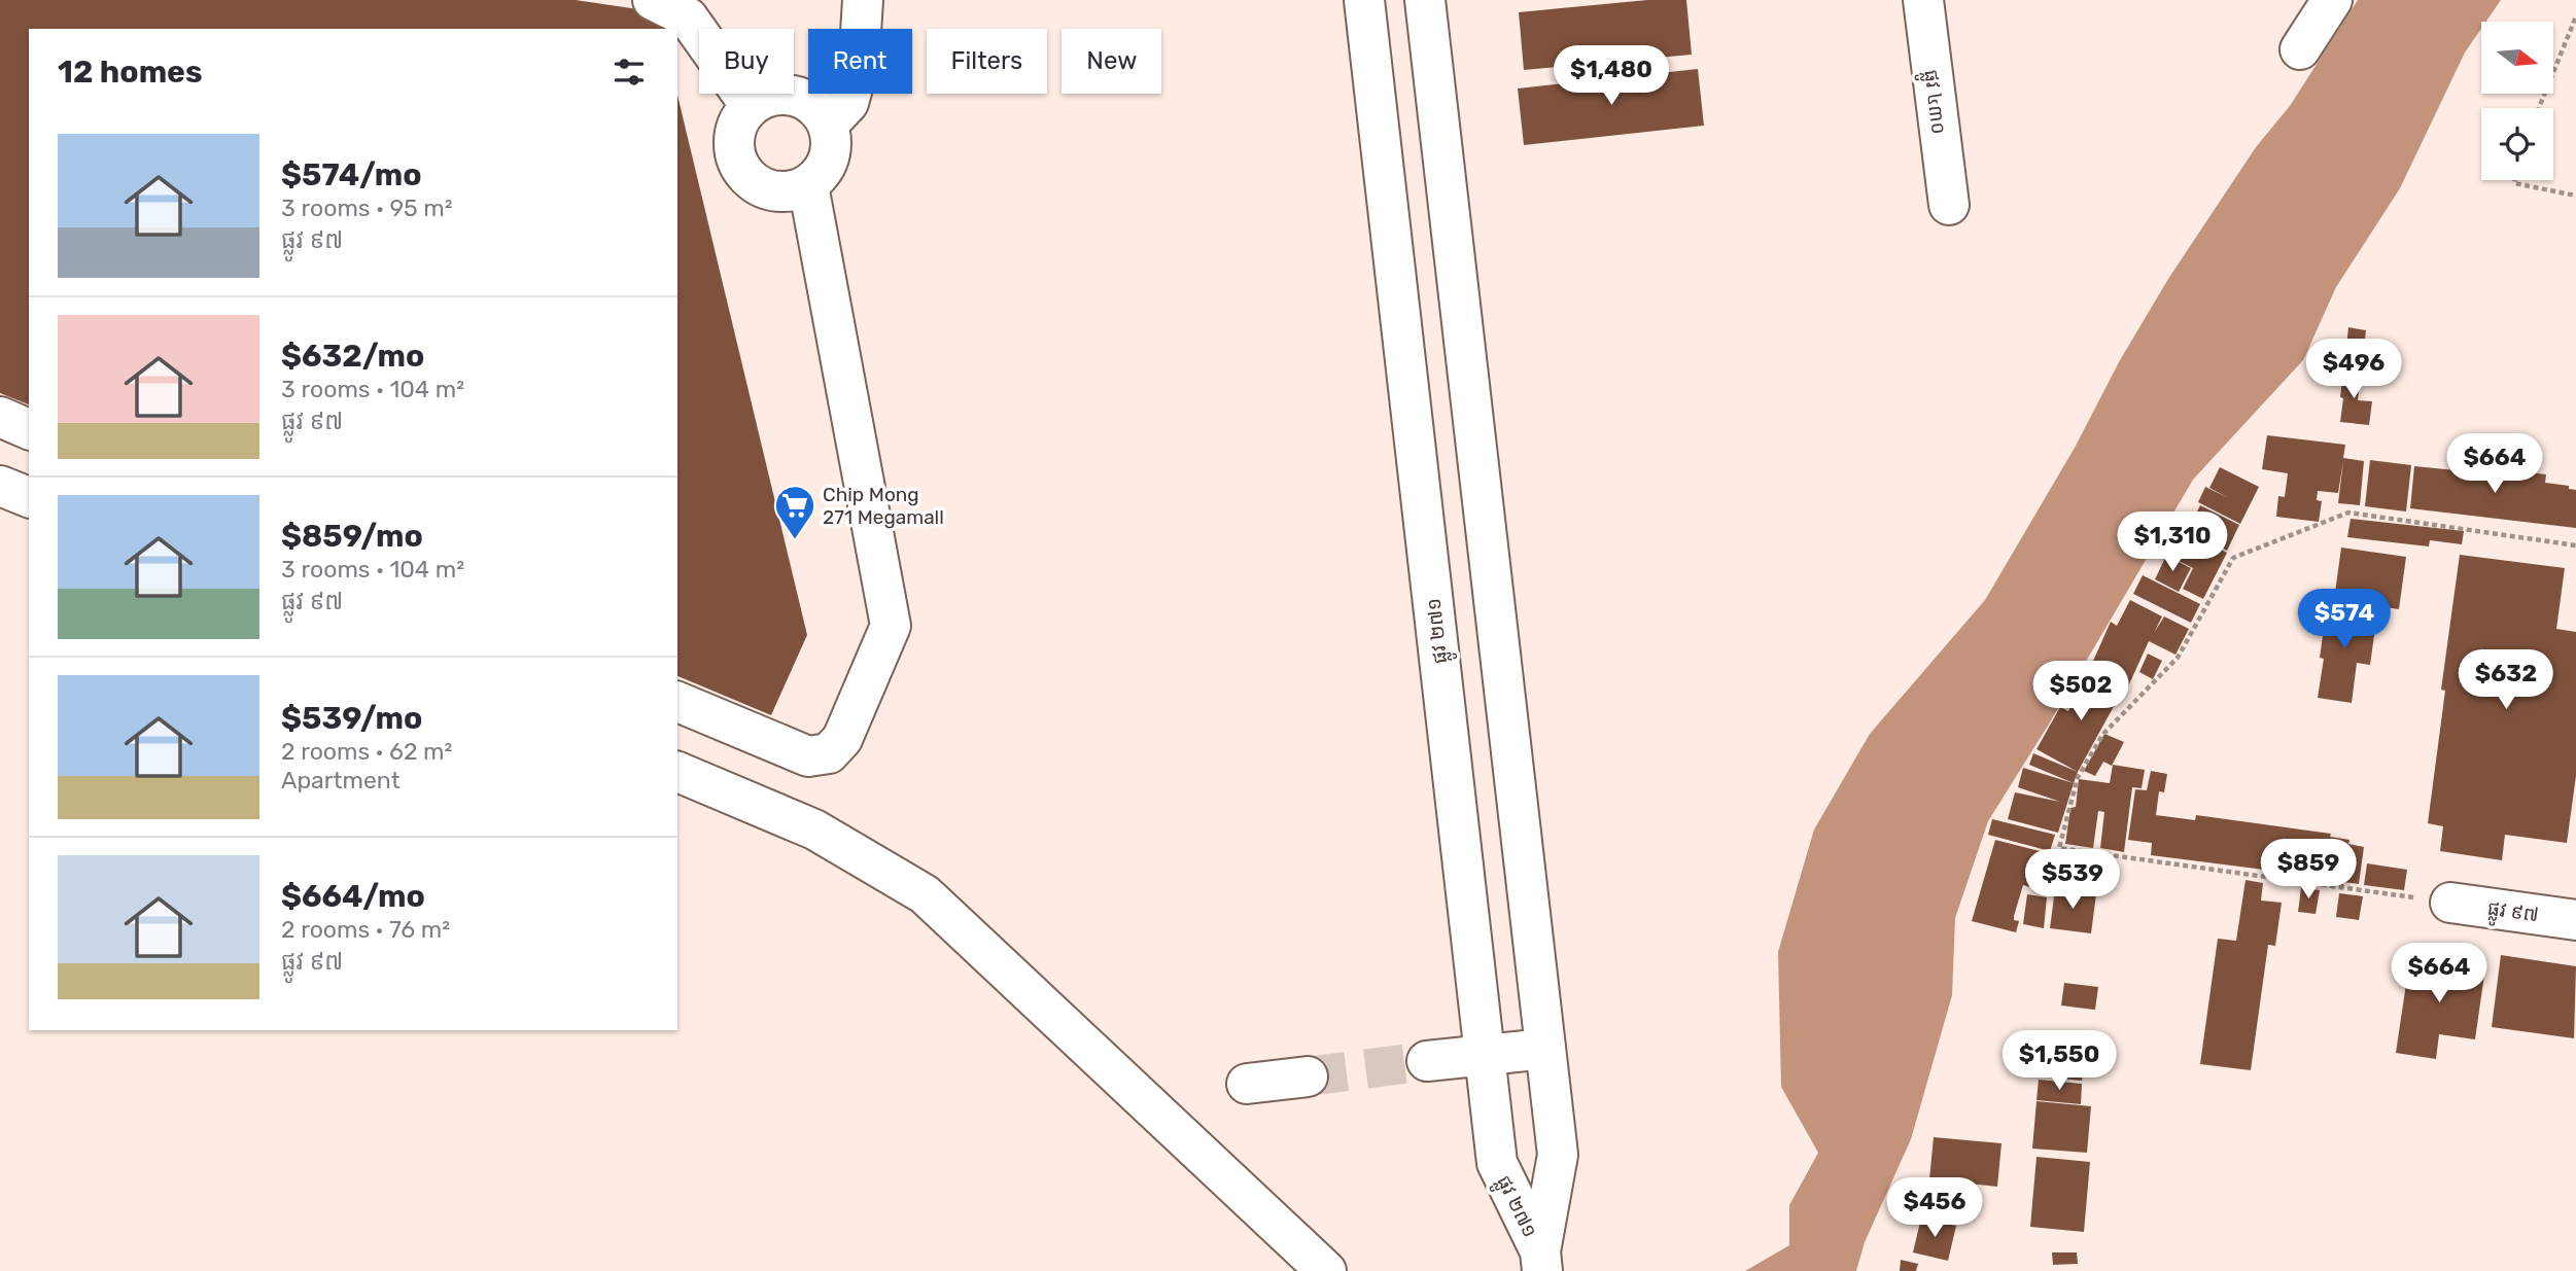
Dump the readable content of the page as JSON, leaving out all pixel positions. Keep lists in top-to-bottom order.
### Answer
{
  "streets": {
    "main road": ["ផ្លូវ ៤៣០", "ផ្លូវ ២៧១", "ផ្លូវ ៩៧"]
  },
  "places": {
    "supermarket": ["Chip Mong 271 Megamall"]
  },
  "north": "right",
  "page": {
    "chip": [
      "Buy",
      "Rent",
      "Filters",
      "New"
    ],
    "heading": "12 homes",
    "price": [
      "$1,480",
      "$496",
      "$664",
      "$1,310",
      "$574",
      "$632",
      "$502",
      "$859",
      "$539",
      "$664",
      "$1,550",
      "$456"
    ],
    "list": [
      {
        "name": "$574/mo",
        "note": "3 rooms · 95 m² · ផ្លូវ ៩៧"
      },
      {
        "name": "$632/mo",
        "note": "3 rooms · 104 m² · ផ្លូវ ៩៧"
      },
      {
        "name": "$859/mo",
        "note": "3 rooms · 104 m² · ផ្លូវ ៩៧"
      },
      {
        "name": "$539/mo",
        "note": "2 rooms · 62 m² · Apartment"
      },
      {
        "name": "$664/mo",
        "note": "2 rooms · 76 m² · ផ្លូវ ៩៧"
      }
    ]
  }
}
